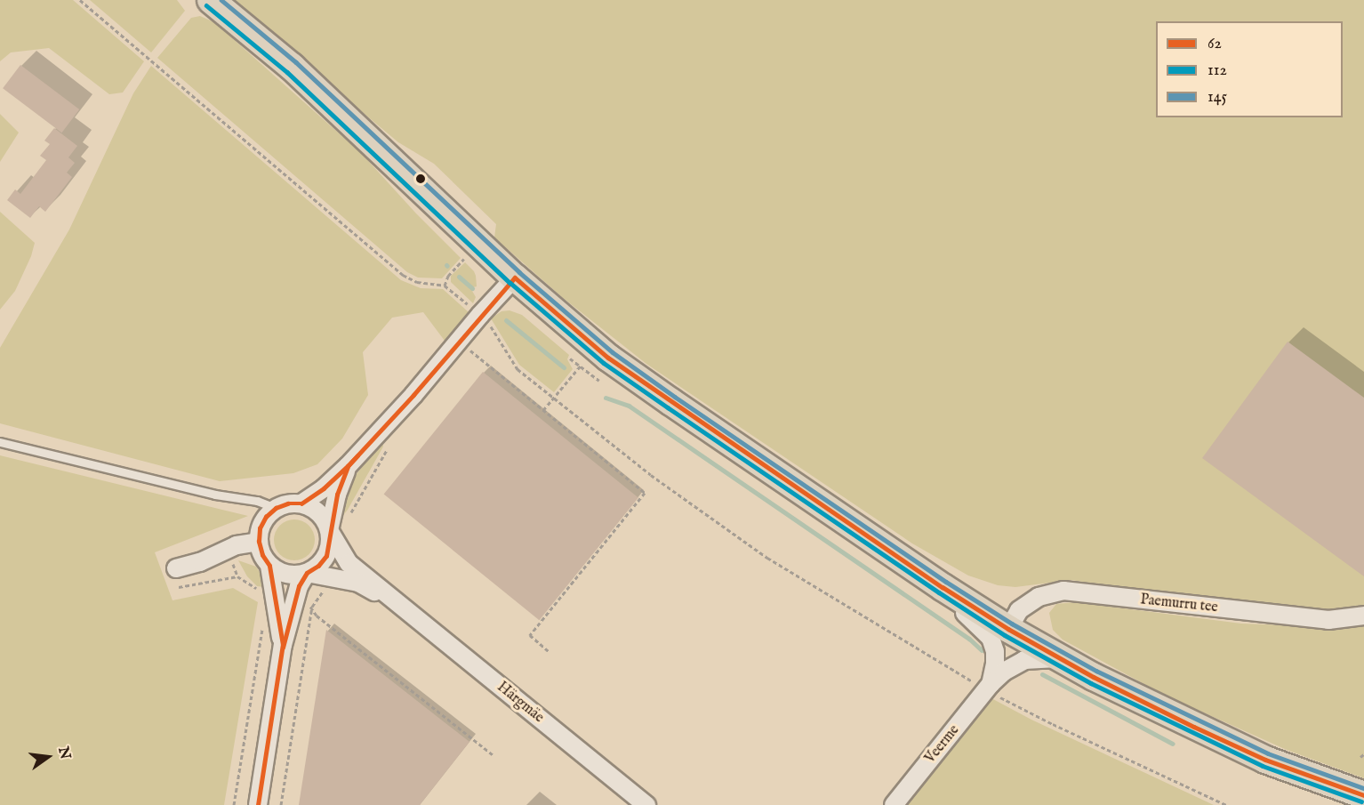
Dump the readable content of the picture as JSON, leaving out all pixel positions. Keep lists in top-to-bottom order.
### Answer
{
  "streets": {
    "street": ["Paemurru tee", "Härgmäe", "Veerme"]
  },
  "lines": ["transit line 145", "transit line 112", "transit line 62"],
  "legend": ["62", "112", "145"],
  "north": "right"
}
